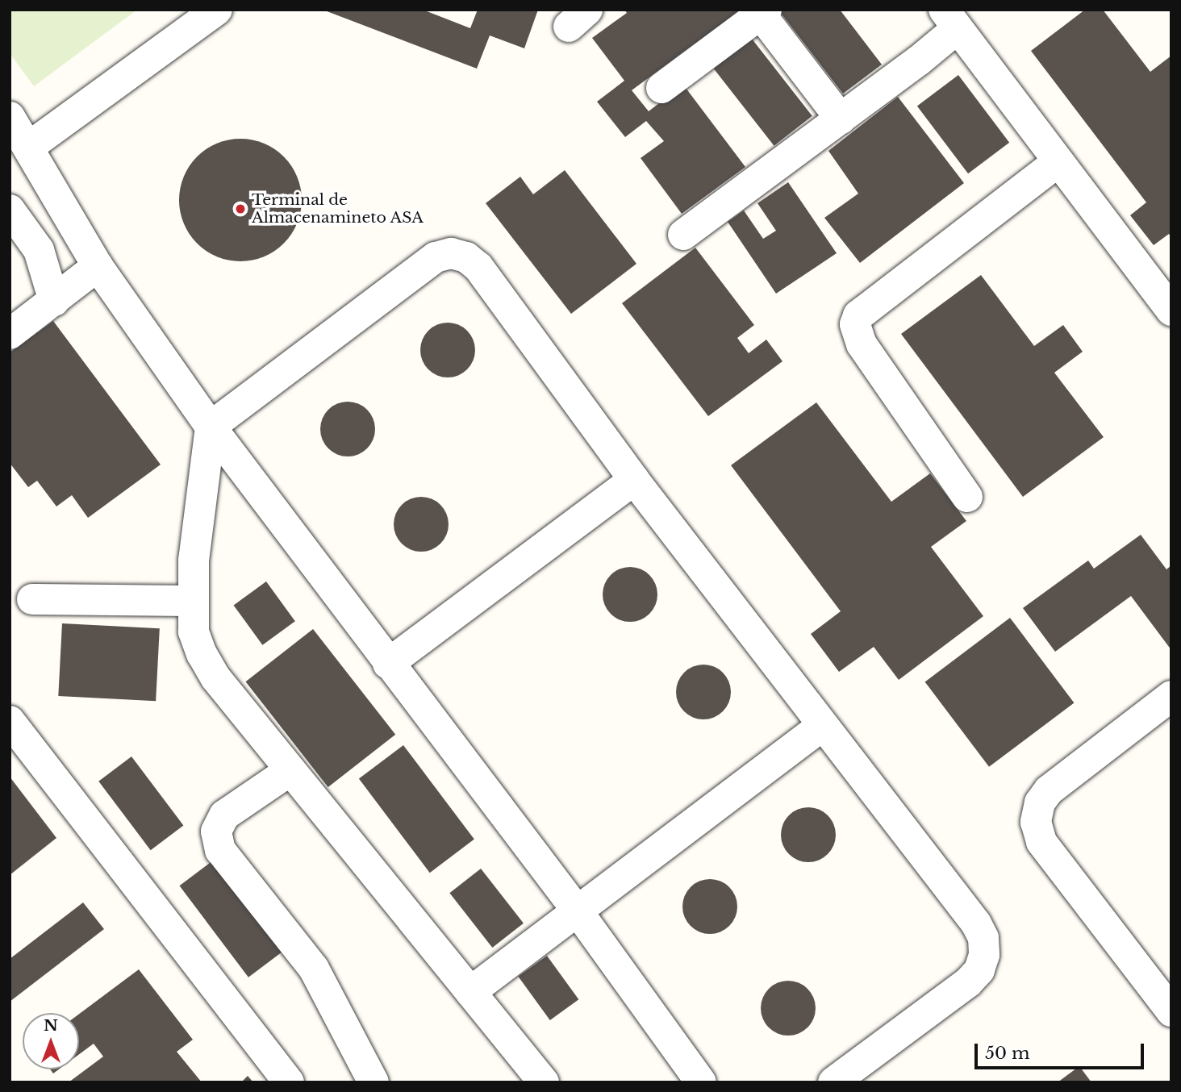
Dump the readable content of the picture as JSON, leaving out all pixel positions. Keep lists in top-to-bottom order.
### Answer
{
  "places": ["Terminal de Almacenamineto ASA"],
  "scale_bar": "50 m",
  "north": "top"
}
